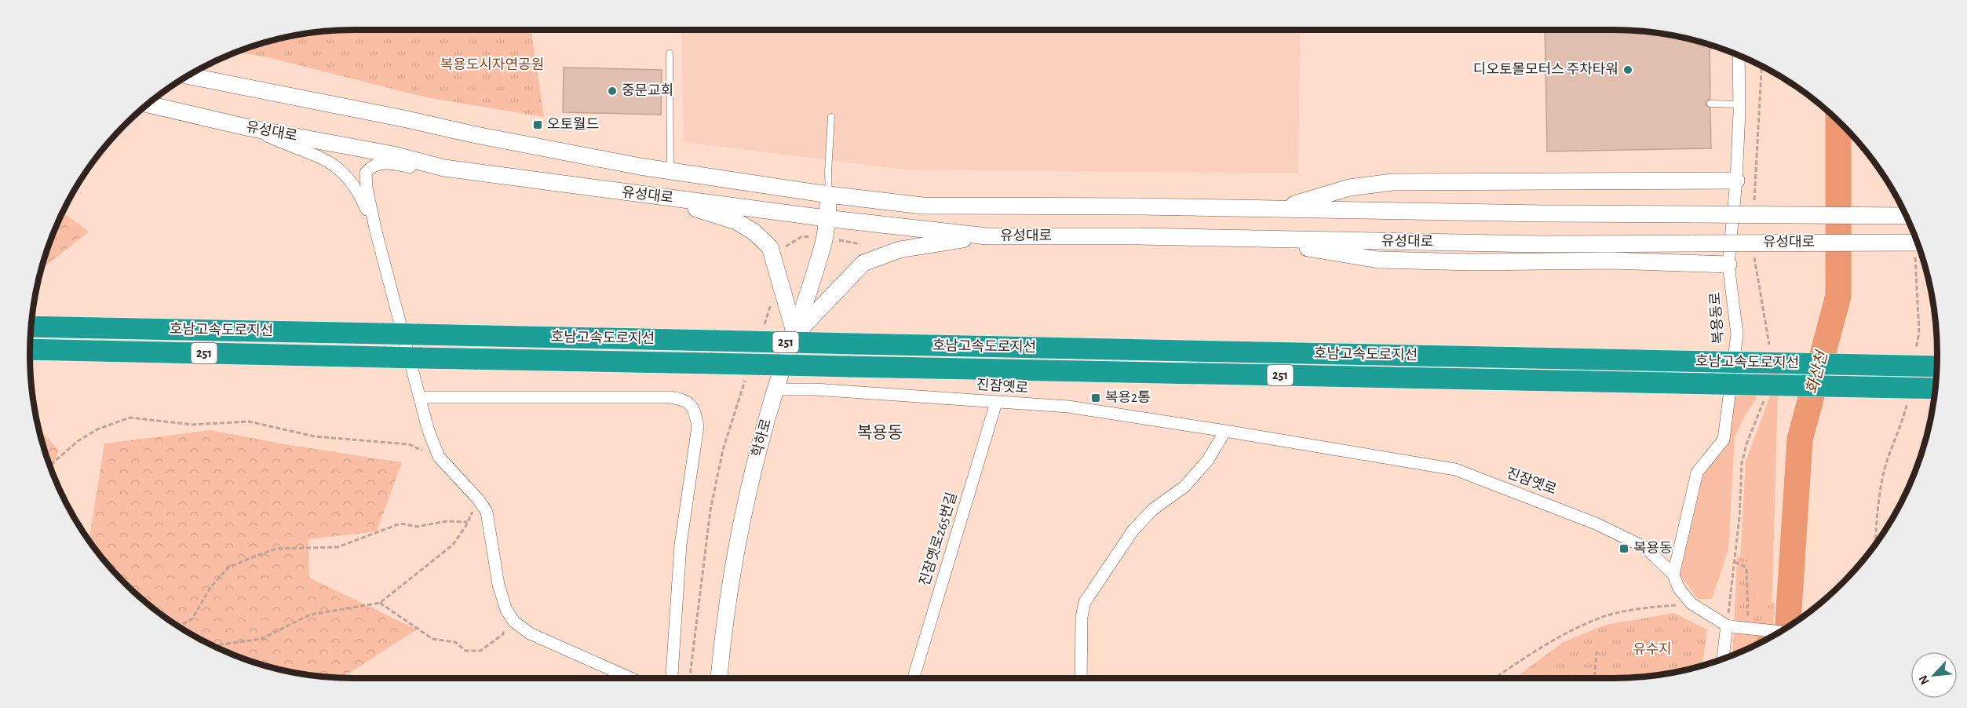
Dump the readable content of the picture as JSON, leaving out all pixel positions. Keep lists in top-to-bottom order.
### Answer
{
  "streets": {
    "highway": ["호남고속도로지선", "251"],
    "street": [
      "유성대로",
      "복용동로",
      "진잠옛로",
      "학하로",
      "진잠옛로265번길"
    ]
  },
  "crossings": [
    ["유성대로", "학하로"],
    ["복용동로", "진잠옛로"],
    ["진잠옛로", "학하로"],
    ["진잠옛로", "진잠옛로265번길"]
  ],
  "districts": ["복용동"],
  "water": ["화산천"],
  "parks": ["복용도시자연공원", "유수지"],
  "places": {
    "other": ["디오토몰모터스 주차타워", "중문교회"],
    "transit": ["오토월드", "복용2통", "복용동"]
  },
  "north": "bottom left"
}
